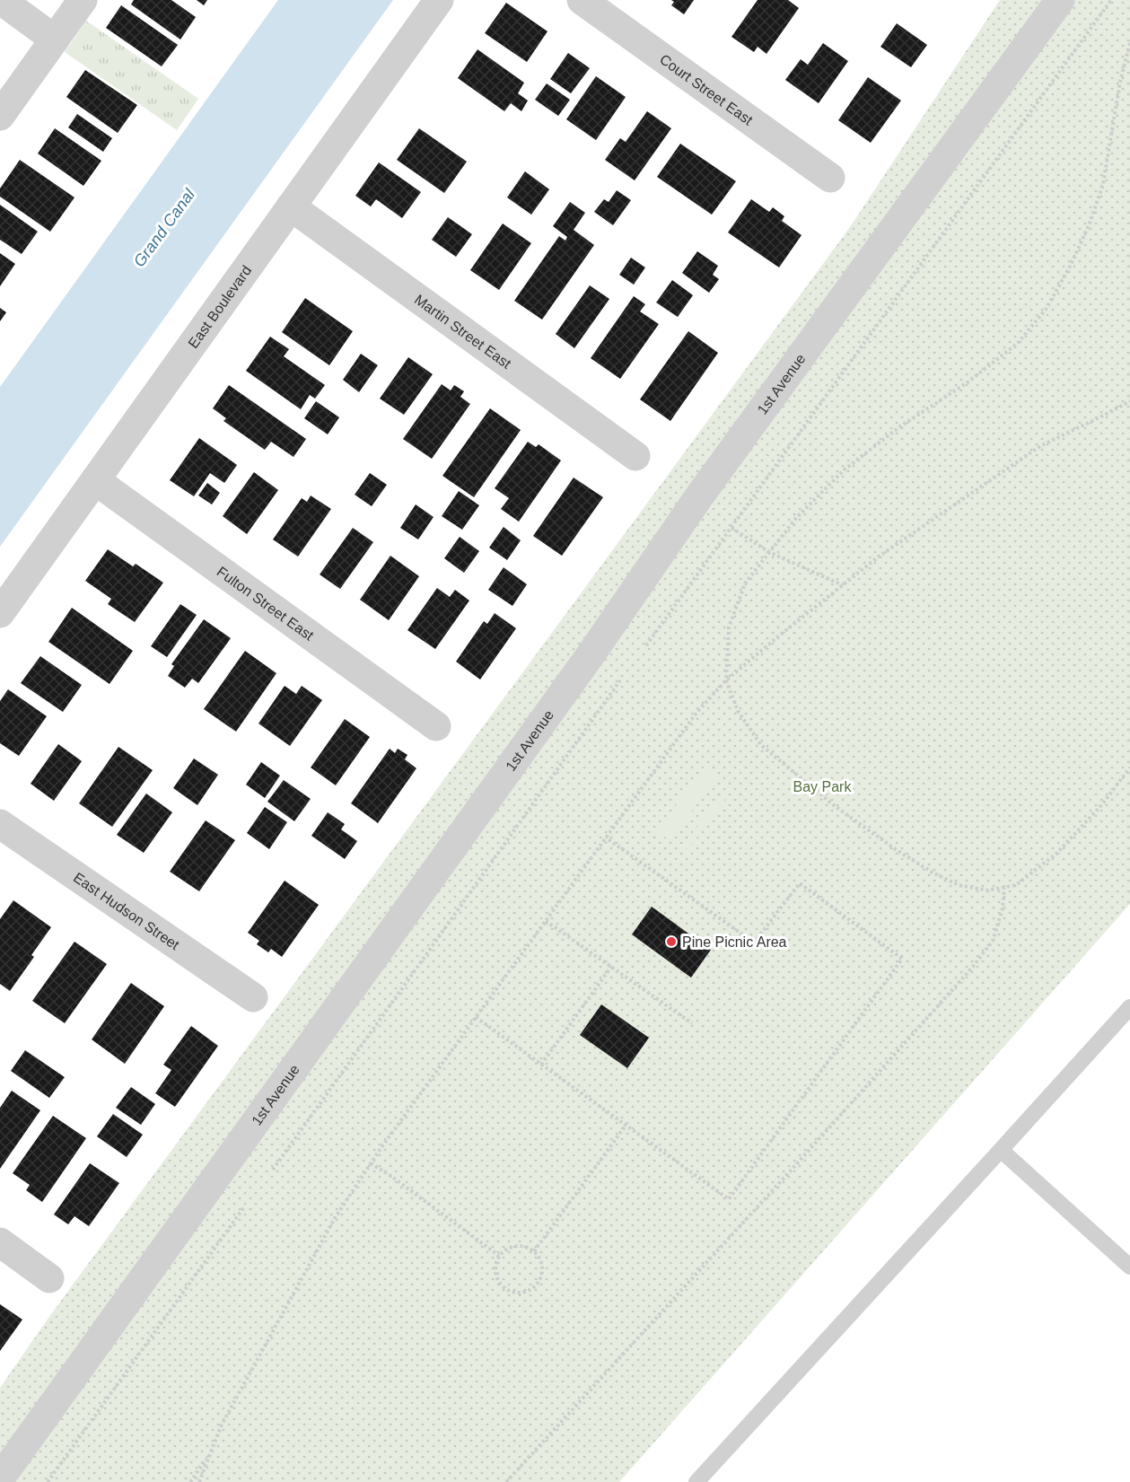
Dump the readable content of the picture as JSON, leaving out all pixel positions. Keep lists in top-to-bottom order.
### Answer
{
  "streets": {
    "street": [
      "Court Street East",
      "East Boulevard",
      "Martin Street East",
      "1st Avenue",
      "Fulton Street East",
      "East Hudson Street"
    ]
  },
  "crossings": [
    ["East Boulevard", "Martin Street East"],
    ["East Boulevard", "Fulton Street East"]
  ],
  "water": ["Grand Canal"],
  "parks": ["Bay Park"],
  "places": ["Pine Picnic Area"]
}
